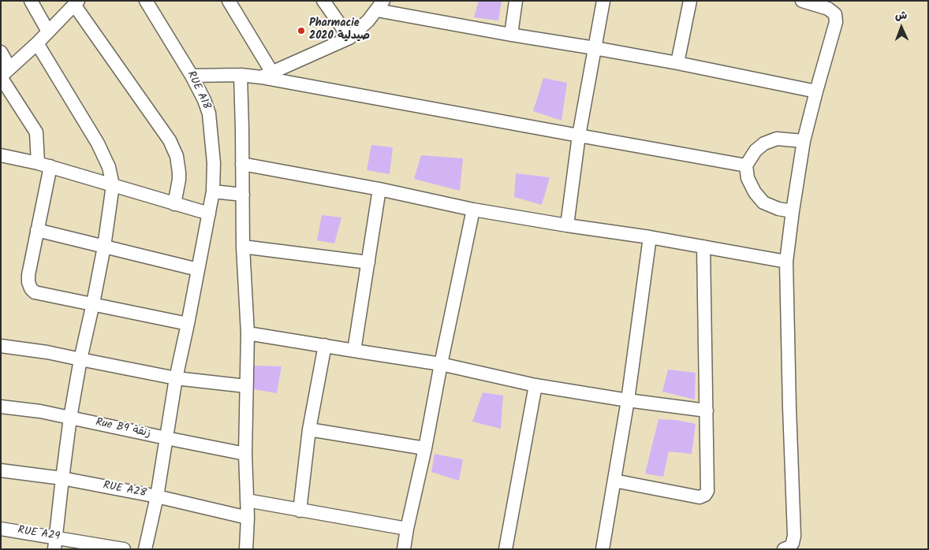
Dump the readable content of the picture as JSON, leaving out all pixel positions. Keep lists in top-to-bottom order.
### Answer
{
  "streets": {
    "street": [
      "RUE A18",
      "Rue B9 زنقة",
      "RUE A28",
      "RUE A29"
    ]
  },
  "crossings": [
    ["RUE A18", "Rue B9 زنقة"],
    ["RUE A18", "RUE A28"]
  ],
  "places": ["Pharmacie 2020 صيدلية"],
  "north": "top"
}
